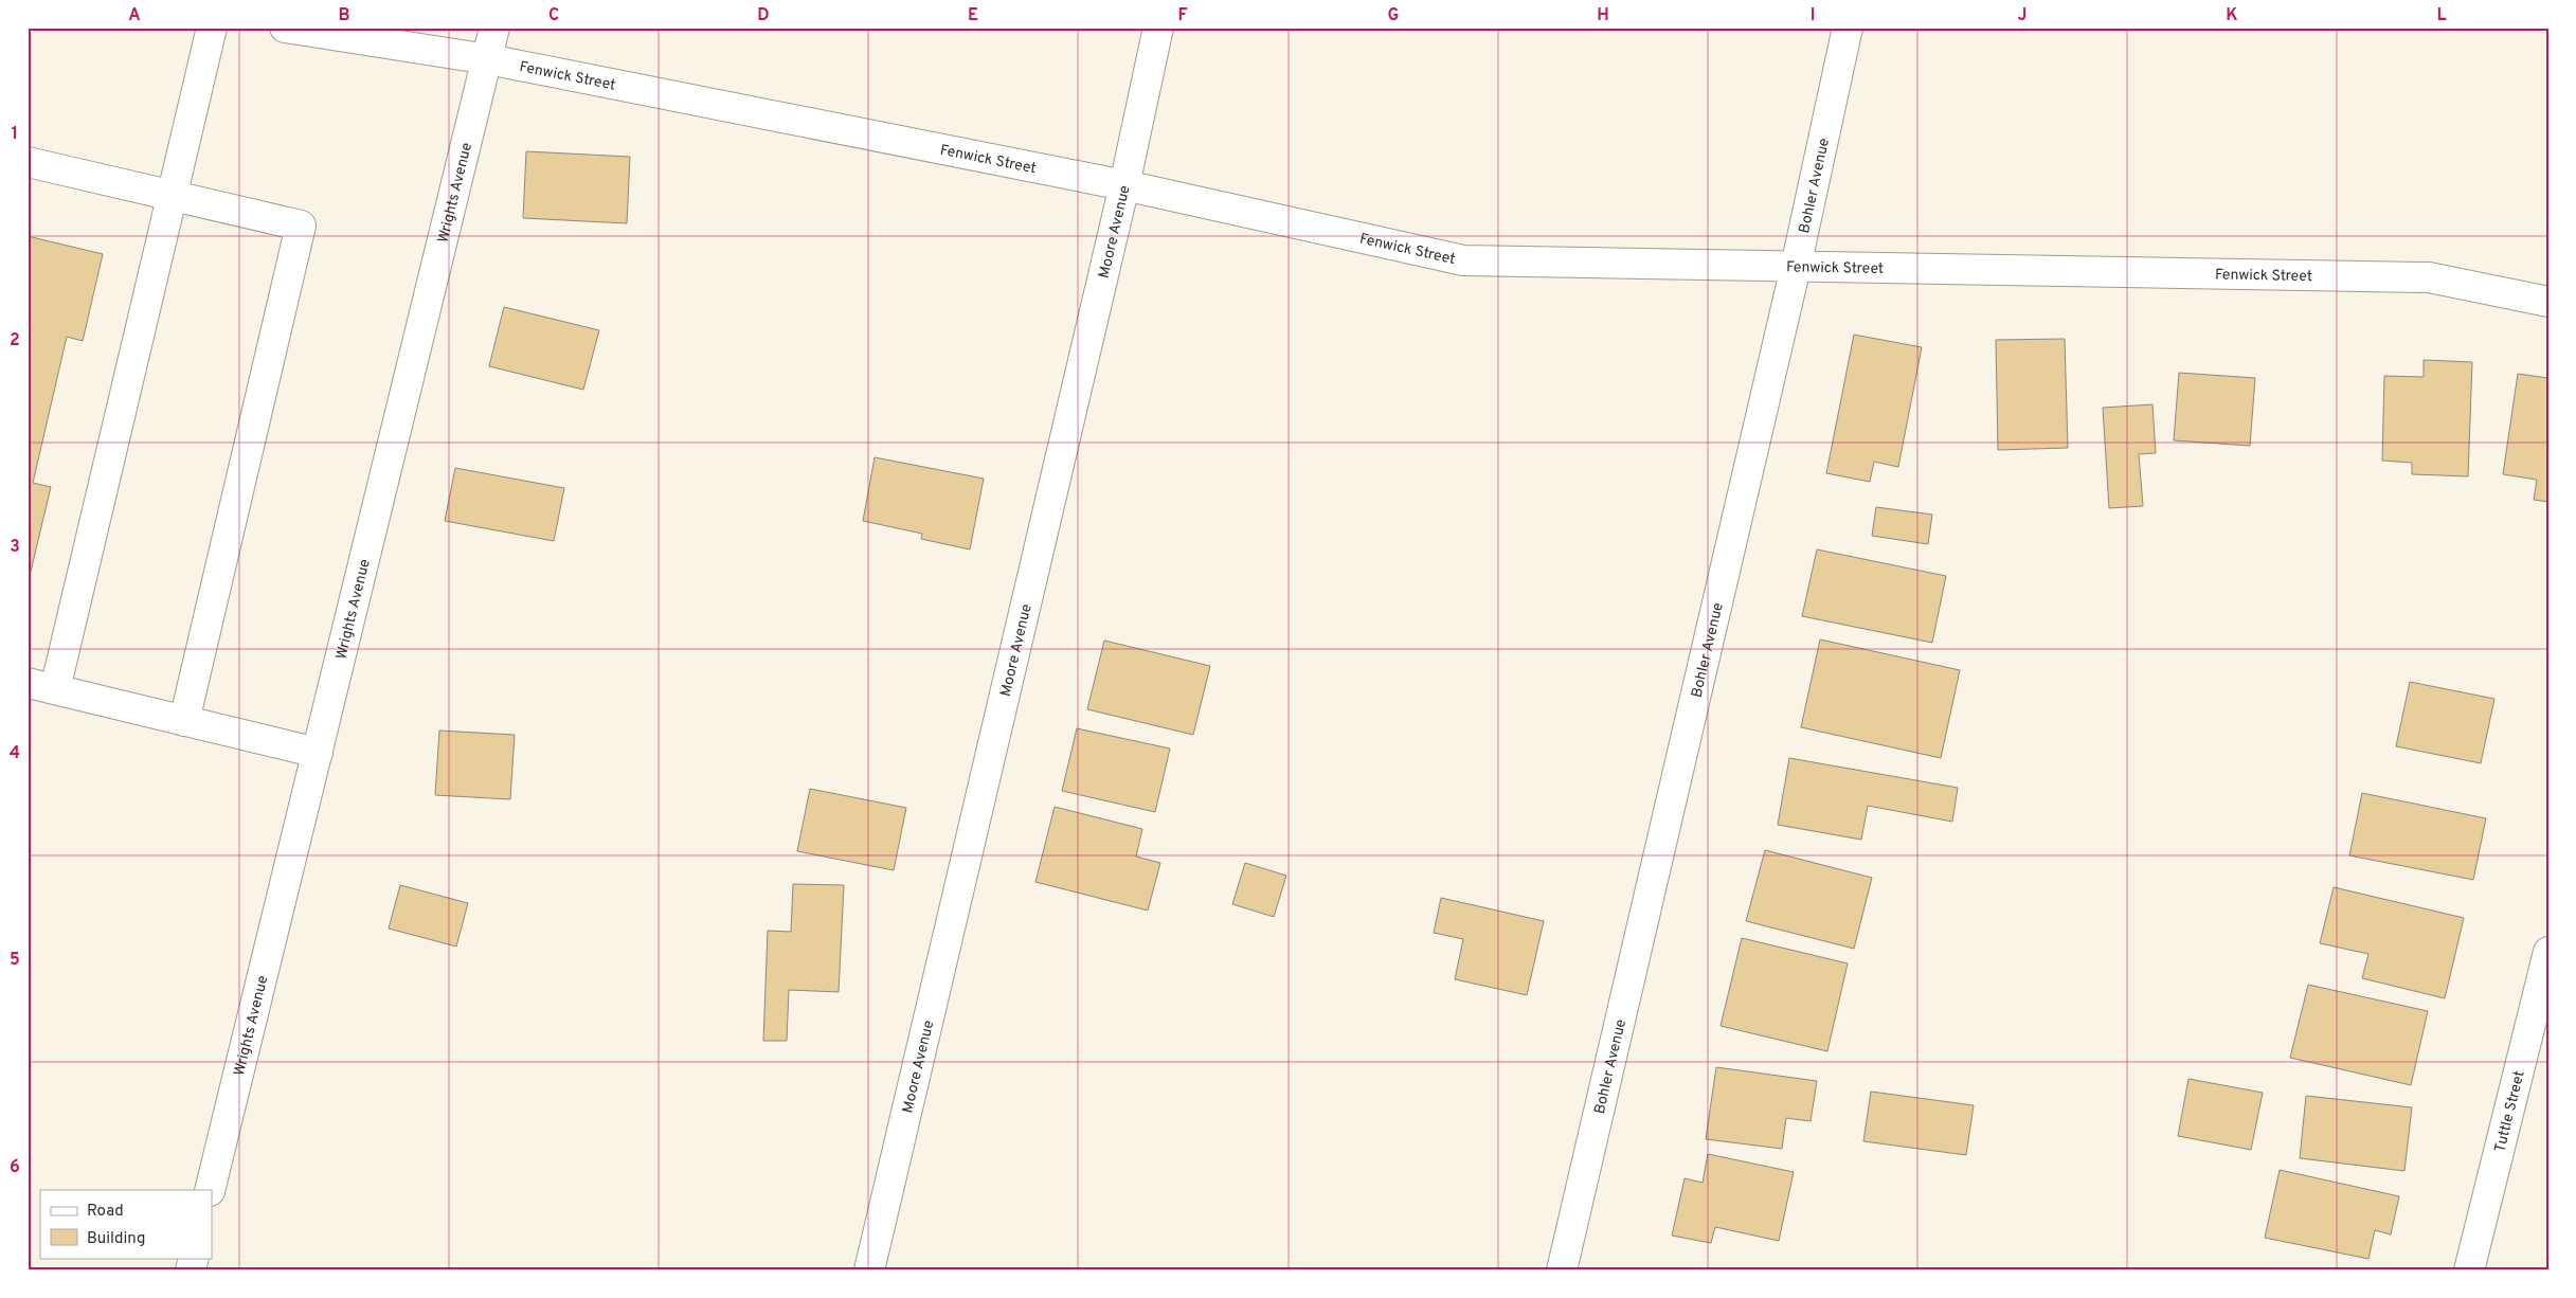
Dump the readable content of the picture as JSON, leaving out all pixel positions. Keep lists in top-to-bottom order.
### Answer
{
  "streets": {
    "street": [
      "Fenwick Street",
      "Bohler Avenue",
      "Wrights Avenue",
      "Moore Avenue",
      "Tuttle Street"
    ]
  },
  "crossings": [
    ["Fenwick Street", "Bohler Avenue"],
    ["Fenwick Street", "Wrights Avenue"],
    ["Fenwick Street", "Moore Avenue"]
  ],
  "legend": ["Road", "Building"],
  "grid": {
    "columns": [
      "A",
      "B",
      "C",
      "D",
      "E",
      "F",
      "G",
      "H",
      "I",
      "J",
      "K",
      "L"
    ],
    "rows": [
      "1",
      "2",
      "3",
      "4",
      "5",
      "6"
    ]
  }
}
